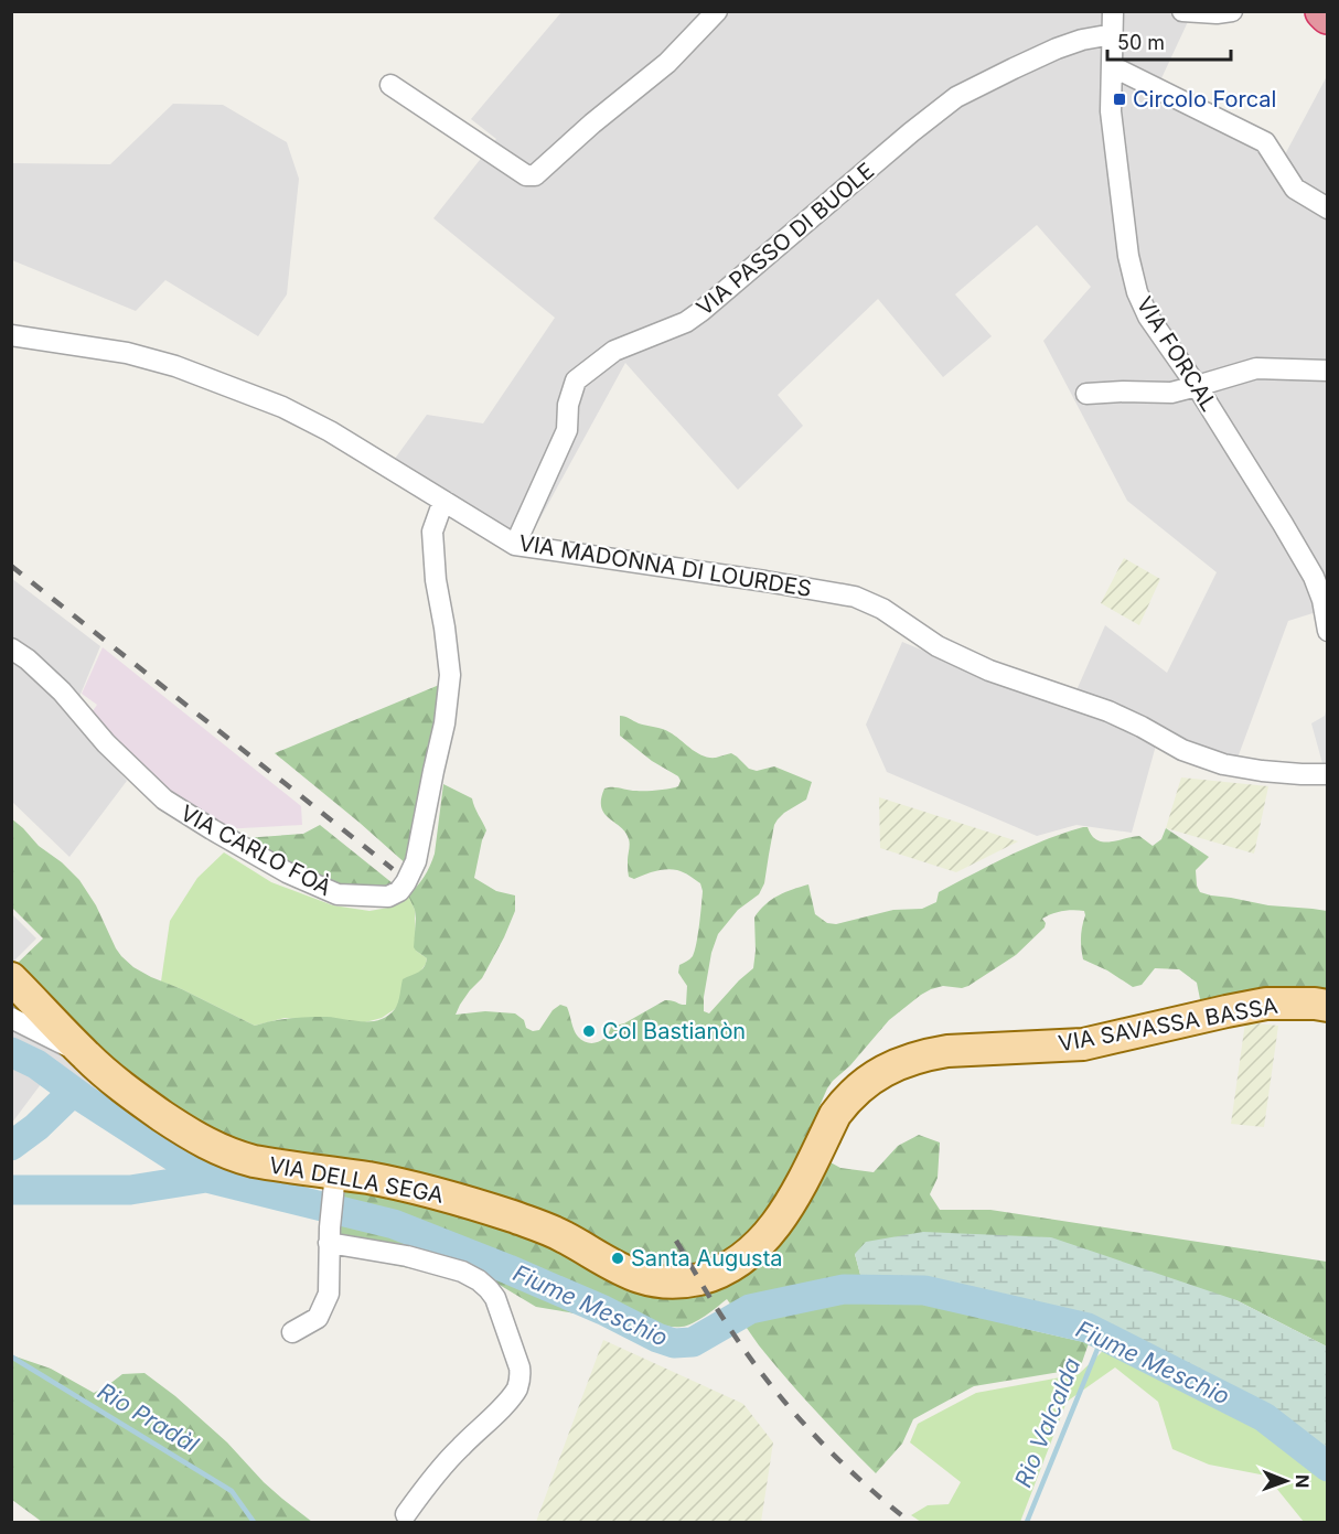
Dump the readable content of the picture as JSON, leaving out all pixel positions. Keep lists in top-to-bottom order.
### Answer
{
  "streets": {
    "main road": ["VIA SAVASSA BASSA", "VIA DELLA SEGA"],
    "street": [
      "VIA PASSO DI BUOLE",
      "VIA FORCAL",
      "VIA MADONNA DI LOURDES",
      "VIA CARLO FOÀ"
    ]
  },
  "crossings": [
    ["VIA PASSO DI BUOLE", "VIA FORCAL"],
    ["VIA PASSO DI BUOLE", "VIA MADONNA DI LOURDES"],
    ["VIA MADONNA DI LOURDES", "VIA CARLO FOÀ"],
    ["VIA SAVASSA BASSA", "VIA DELLA SEGA"]
  ],
  "water": ["Fiume Meschio", "Rio Pradàl", "Rio Valcalda"],
  "places": {
    "transit": ["Circolo Forcal"],
    "other": ["Col Bastianòn", "Santa Augusta"]
  },
  "scale_bar": "50 m",
  "north": "right"
}
